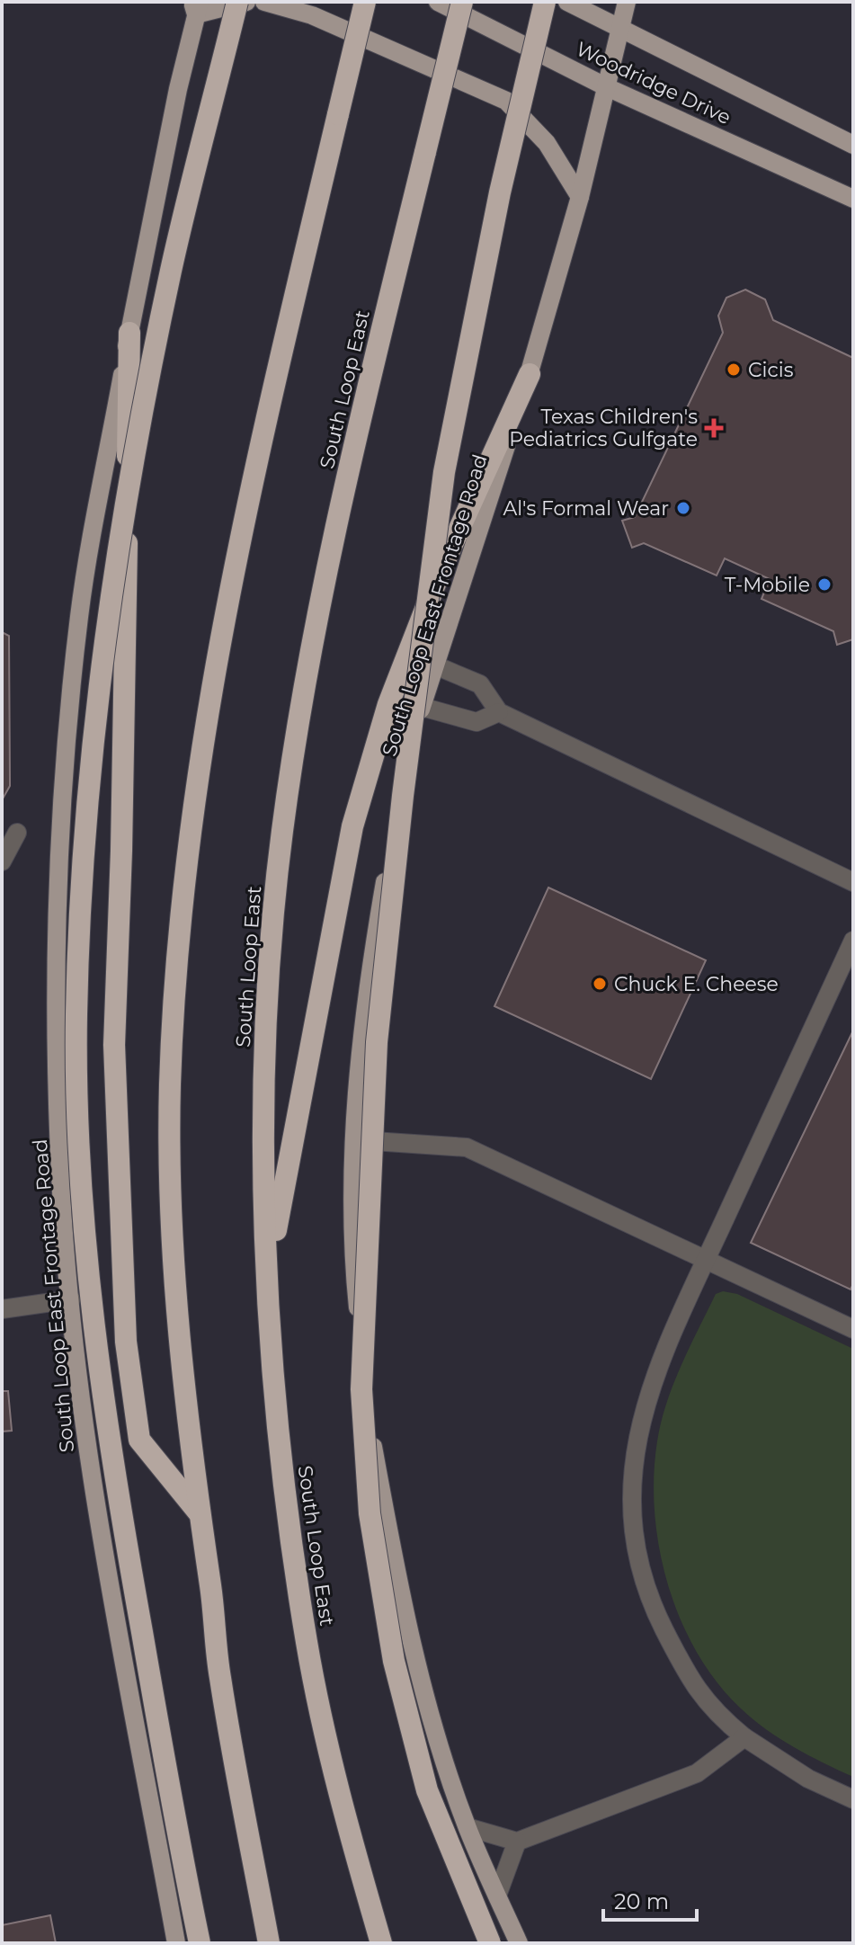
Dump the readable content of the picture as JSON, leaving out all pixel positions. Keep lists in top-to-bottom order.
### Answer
{
  "streets": {
    "highway": ["South Loop East"],
    "main road": ["Woodridge Drive", "South Loop East Frontage Road"]
  },
  "crossings": [
    ["Woodridge Drive", "South Loop East Frontage Road"]
  ],
  "places": {
    "other": [
      "Cicis",
      "Al's Formal Wear",
      "T-Mobile",
      "Chuck E. Cheese"
    ],
    "health": ["Texas Children's Pediatrics Gulfgate"]
  },
  "scale_bar": "20 m"
}
